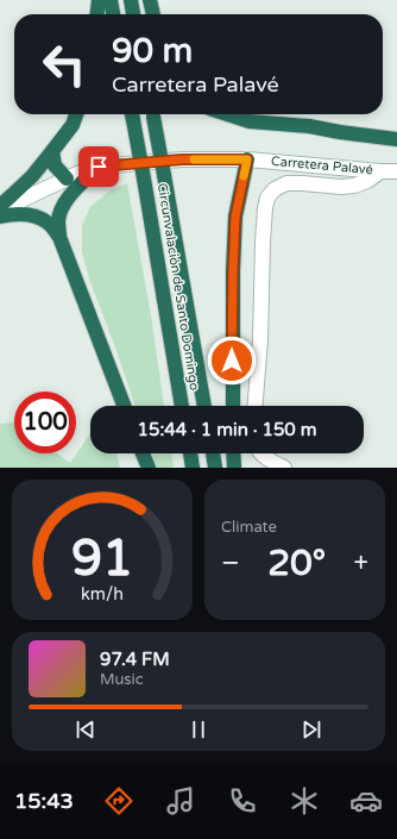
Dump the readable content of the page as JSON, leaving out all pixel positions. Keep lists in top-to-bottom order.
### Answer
{
  "streets": {
    "highway": ["Circunvalación de Santo Domingo"],
    "street": ["Carretera Palavé"]
  },
  "page": {
    "turn": ["90 m", "Carretera Palavé"],
    "limit": "100",
    "trip": "15:44 · 1 min · 150 m",
    "tile": "Climate",
    "heat": ["−", "20°", "+"],
    "song": ["97.4 FM", "Music"],
    "tabs": "15:43",
    "gauge": ["91", "km/h"]
  }
}
